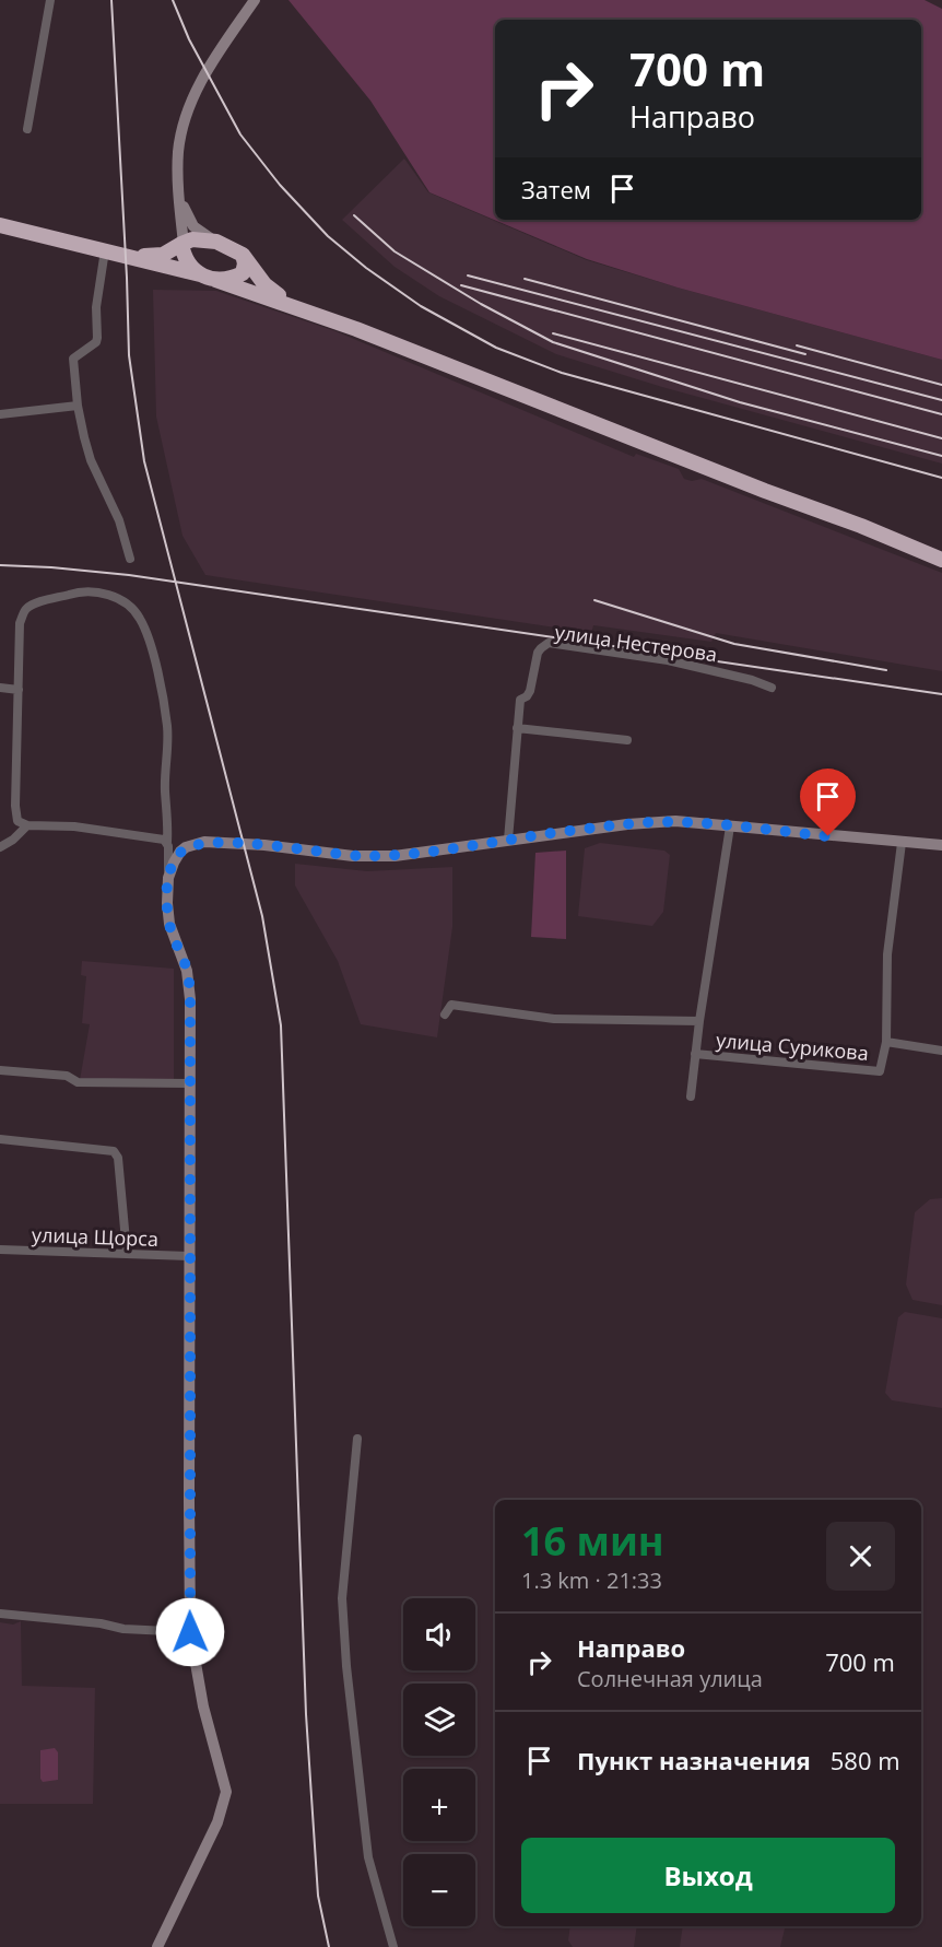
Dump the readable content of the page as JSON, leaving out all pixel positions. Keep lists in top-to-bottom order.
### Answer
{
  "streets": {
    "street": ["улица Нестерова", "улица Сурикова", "улица Щорса"]
  },
  "page": {
    "turn": ["700 m", "Направо"],
    "then": "Затем",
    "heading": ["16 мин", "1.3 km · 21:33"],
    "map_buttons": ["+", "−"],
    "list": [
      {
        "name": "Направо",
        "note": "Солнечная улица",
        "value": "700 m"
      },
      {
        "name": "Пункт назначения",
        "value": "580 m"
      }
    ],
    "buttons": "Выход"
  }
}
